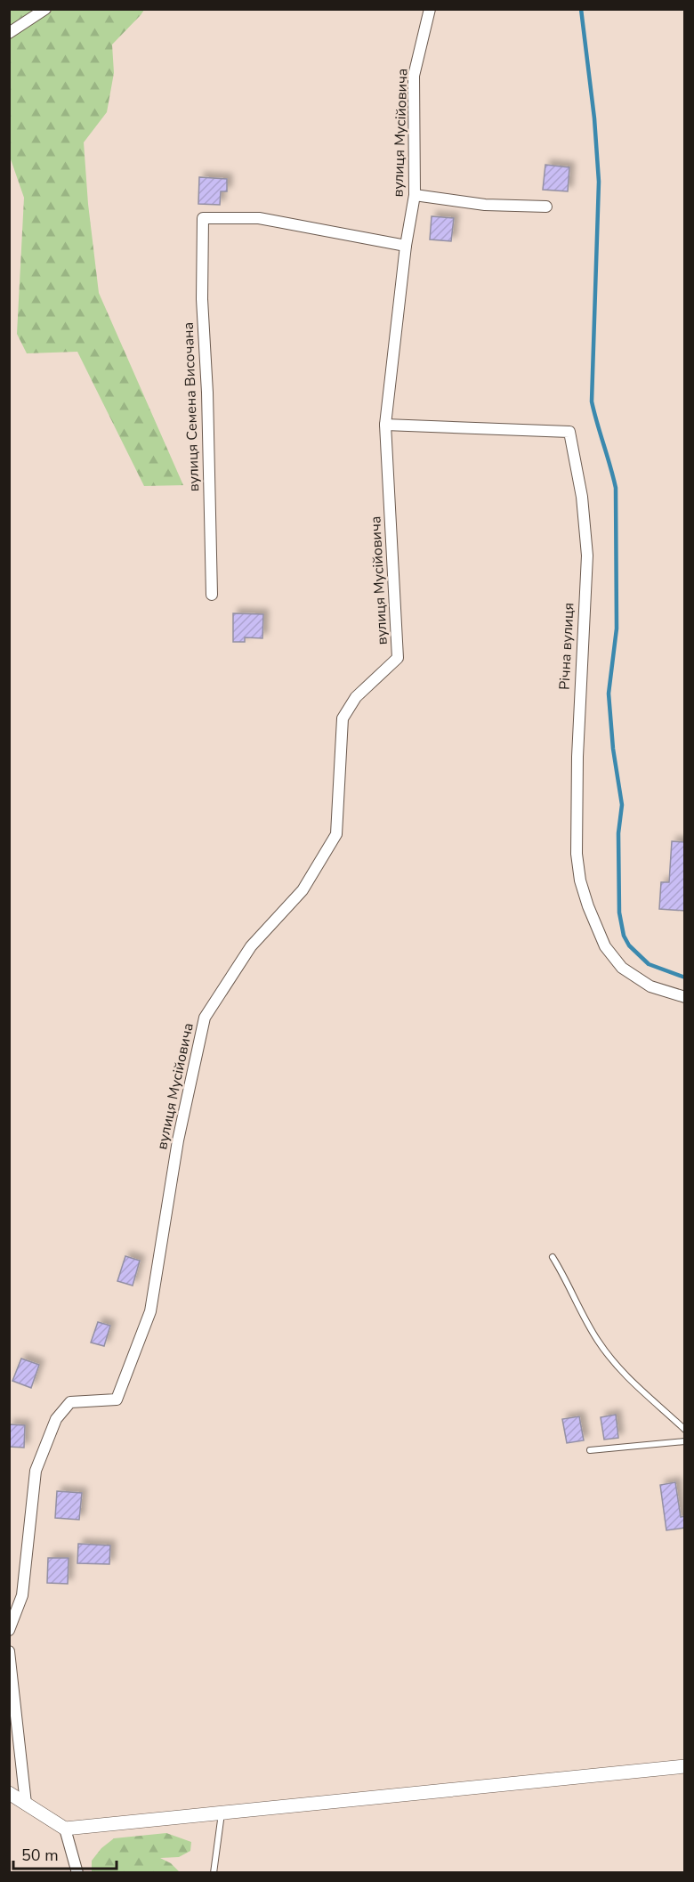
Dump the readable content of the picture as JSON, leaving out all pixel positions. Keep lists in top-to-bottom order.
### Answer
{
  "streets": {
    "street": ["вулиця Мусійовича", "вулиця Семена Височана", "Річна вулиця"]
  },
  "crossings": [
    ["вулиця Мусійовича", "вулиця Семена Височана"],
    ["вулиця Мусійовича", "Річна вулиця"]
  ],
  "scale_bar": "50 m"
}
